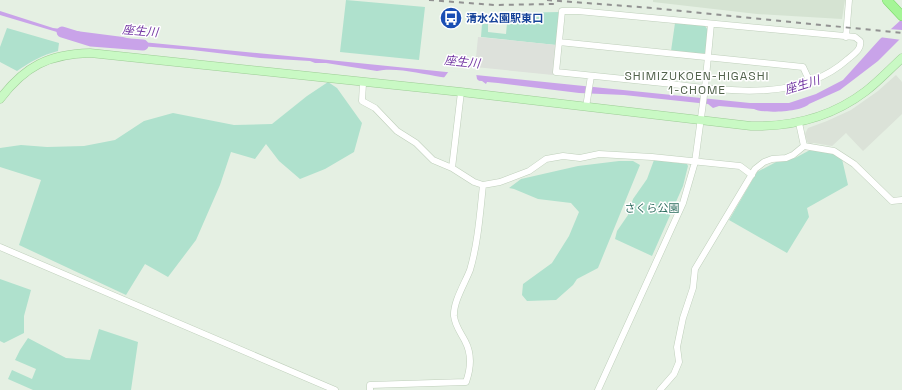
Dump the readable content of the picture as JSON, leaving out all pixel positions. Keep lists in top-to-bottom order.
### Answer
{
  "districts": ["SHIMIZUKOEN-HIGASHI 1-CHOME"],
  "water": ["座生川"],
  "parks": ["さくら公園"],
  "places": {
    "bus stop": ["清水公園駅東口"]
  }
}
